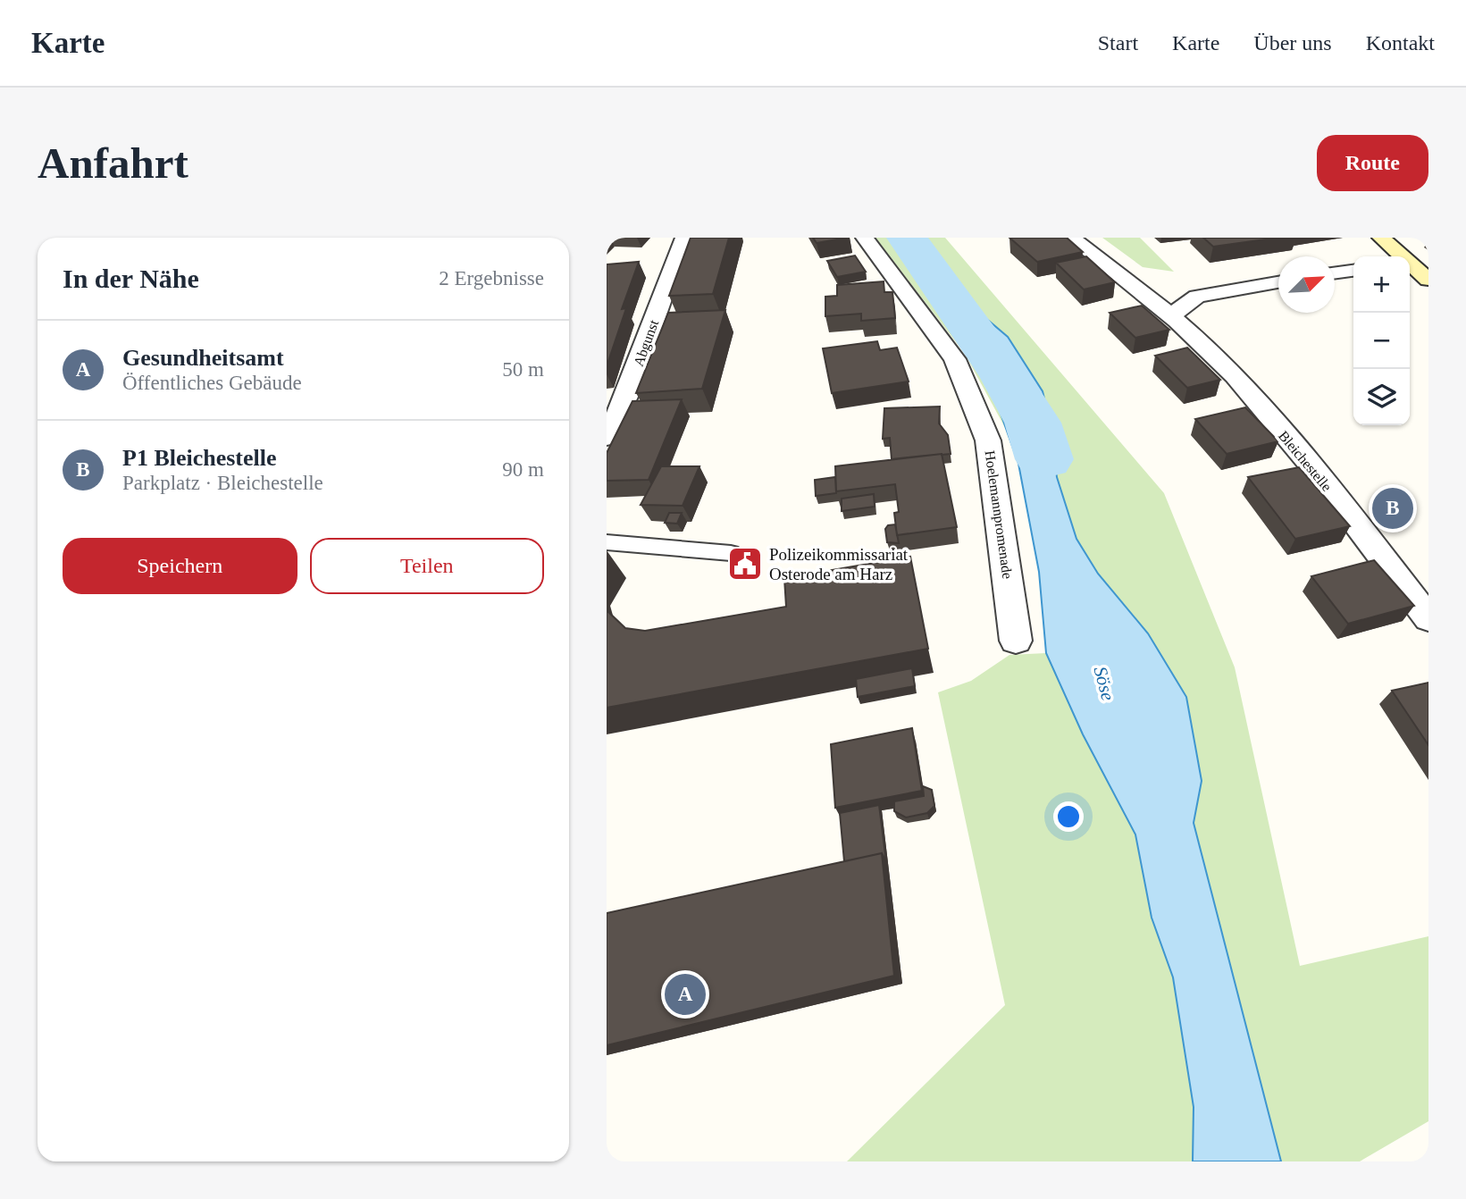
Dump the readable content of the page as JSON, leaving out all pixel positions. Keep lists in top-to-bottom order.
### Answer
{
  "streets": {
    "street": ["Abgunst", "Bleichestelle", "Hoelemannpromenade"]
  },
  "water": ["Söse"],
  "places": {
    "public building": ["Polizeikommissariat Osterode am Harz"]
  },
  "north": "top right",
  "page": {
    "header": "Karte",
    "nav": [
      "Start",
      "Karte",
      "Über uns",
      "Kontakt"
    ],
    "buttons": [
      "Route",
      ["Speichern", "Teilen"]
    ],
    "title": "Anfahrt",
    "heading": ["In der Nähe", "2 Ergebnisse"],
    "map_buttons": ["+", "−"],
    "list": [
      {
        "mark": "A",
        "name": "Gesundheitsamt",
        "note": "Öffentliches Gebäude",
        "value": "50 m"
      },
      {
        "mark": "B",
        "name": "P1 Bleichestelle",
        "note": "Parkplatz · Bleichestelle",
        "value": "90 m"
      }
    ],
    "pins": ["B", "A"]
  }
}
